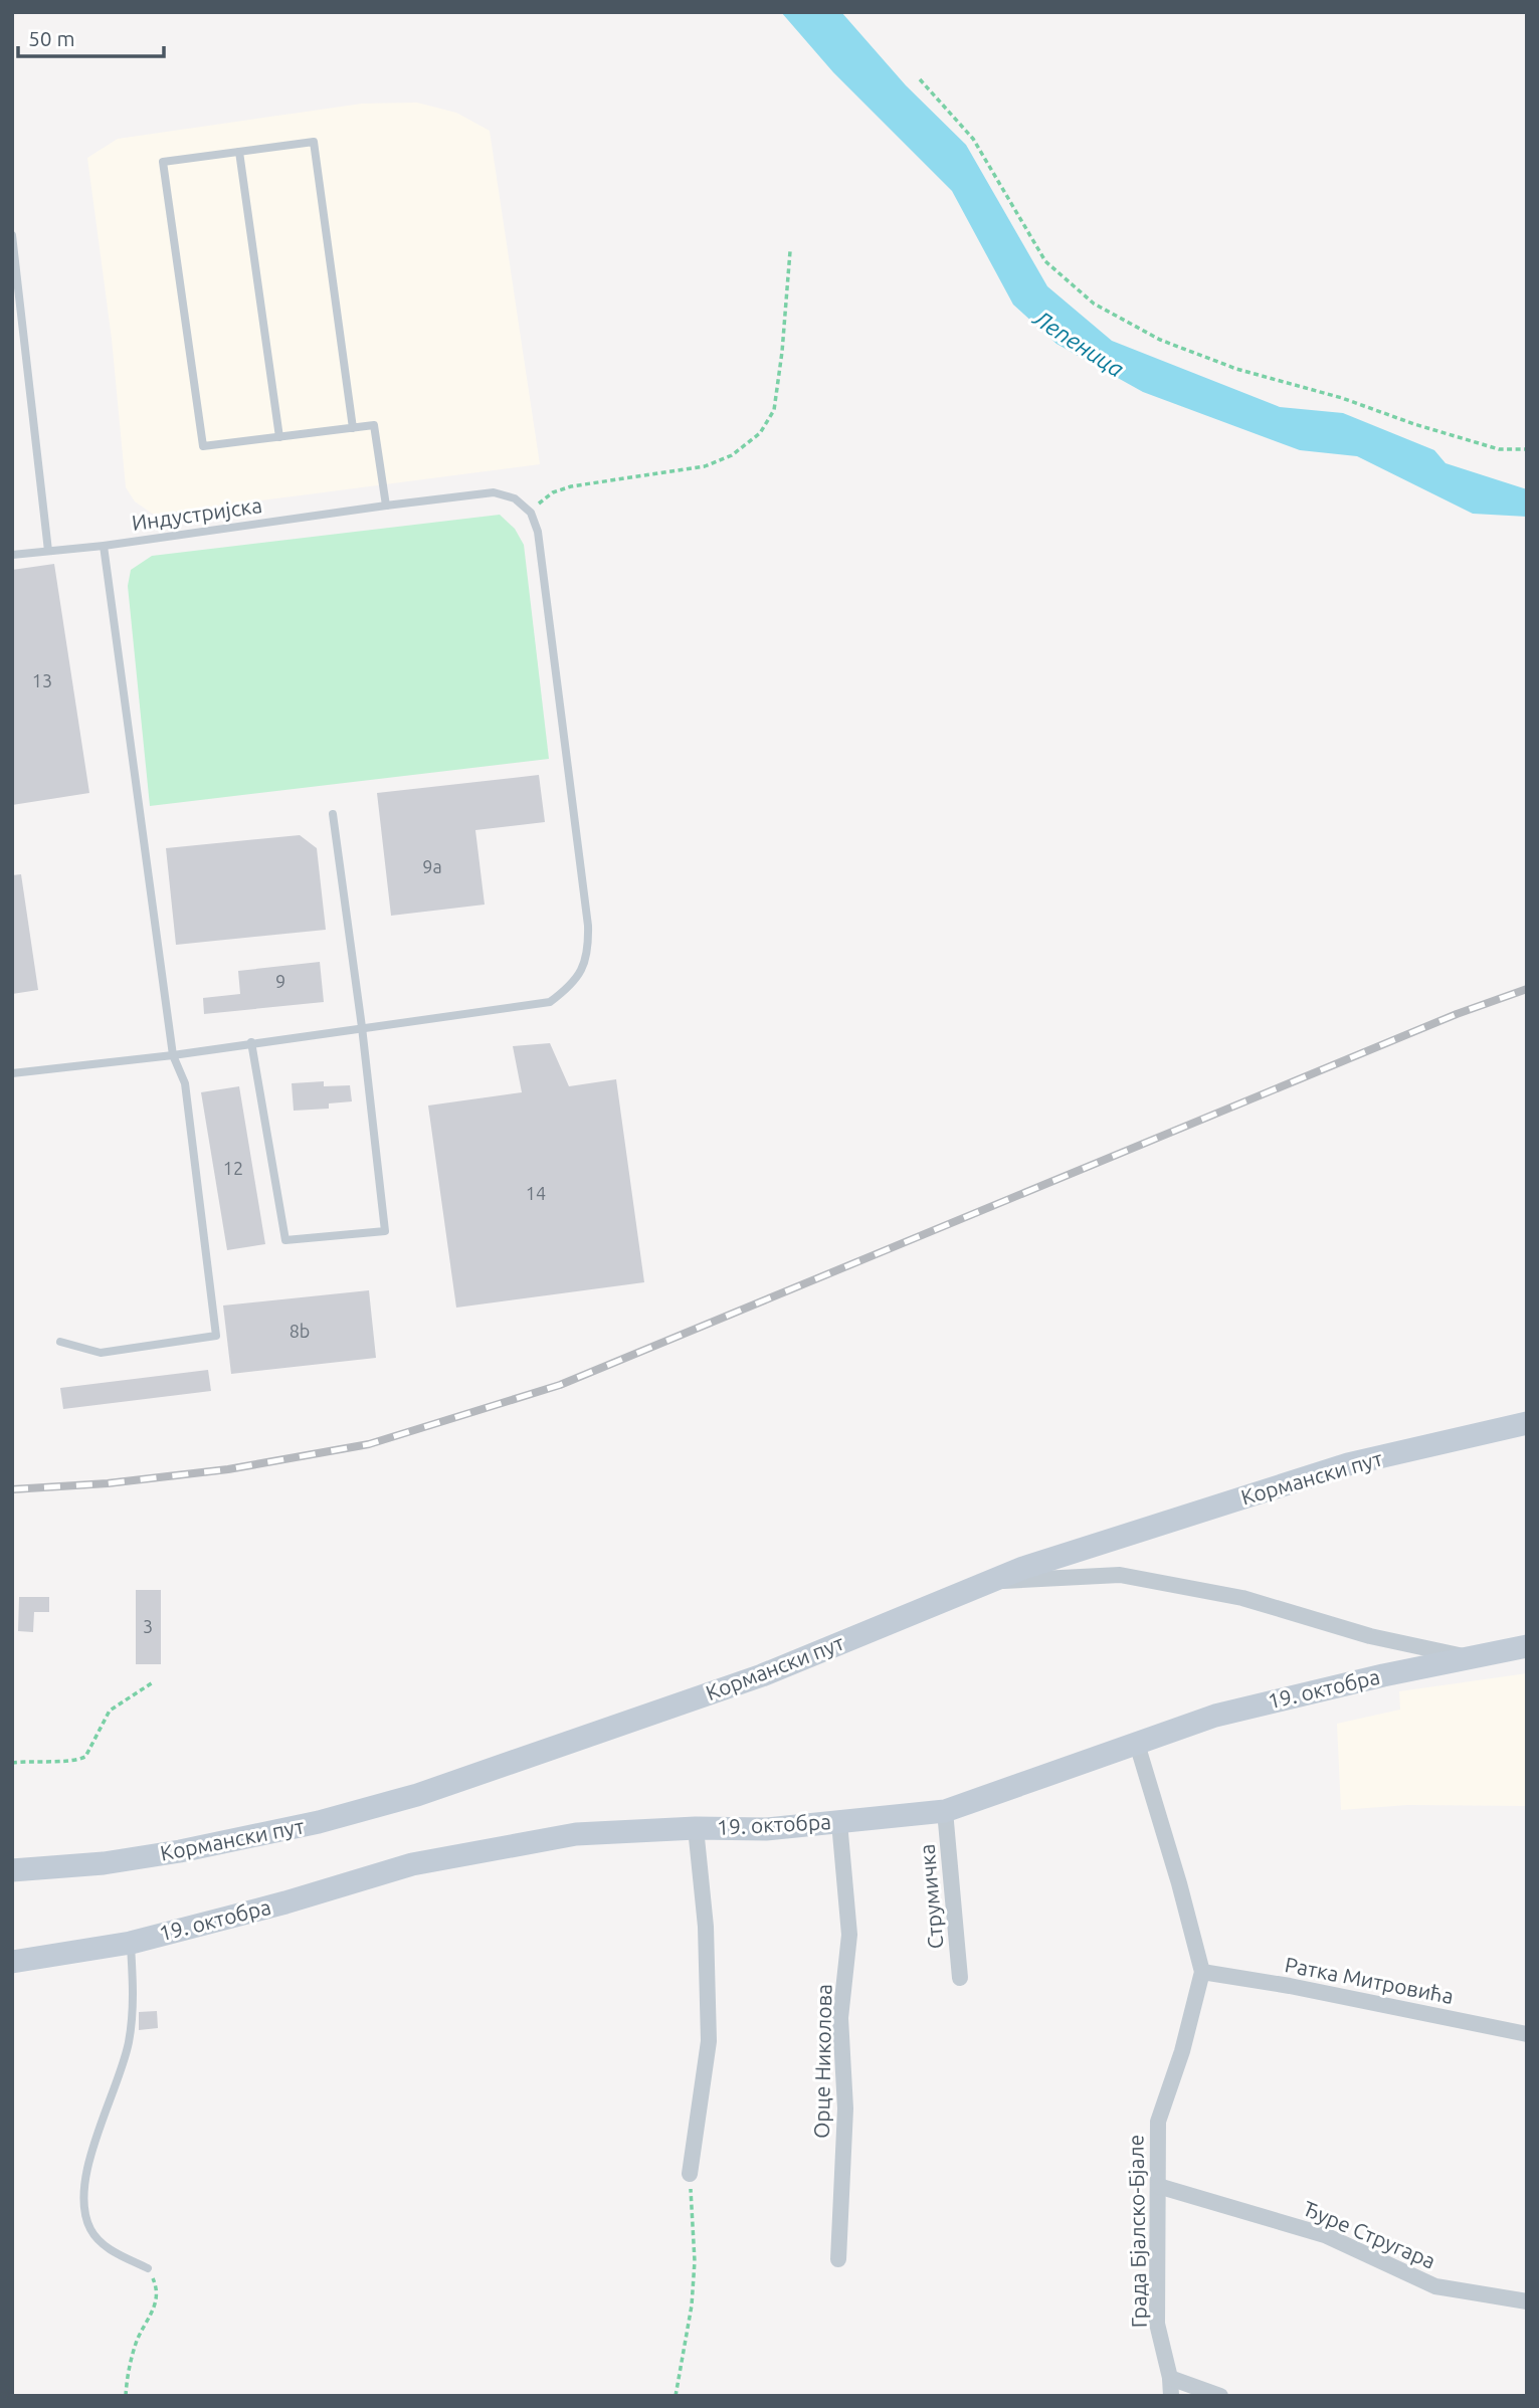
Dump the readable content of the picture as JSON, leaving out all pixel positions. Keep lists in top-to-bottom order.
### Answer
{
  "streets": {
    "street": [
      "Кормански пут",
      "19. октобра",
      "Струмичка",
      "Ратка Митровића",
      "Орце Николова",
      "Града Бјалско-Бјале",
      "Ђуре Стругара"
    ],
    "lane": ["Индустријска"]
  },
  "crossings": [
    ["19. октобра", "Струмичка"],
    ["19. октобра", "Орце Николова"],
    ["19. октобра", "Града Бјалско-Бјале"],
    ["Ратка Митровића", "Града Бјалско-Бјале"],
    ["Града Бјалско-Бјале", "Ђуре Стругара"]
  ],
  "water": ["Лепеница"],
  "house_numbers": [
    "13",
    "9a",
    "9",
    "12",
    "14",
    "8b",
    "3"
  ],
  "scale_bar": "50 m"
}
